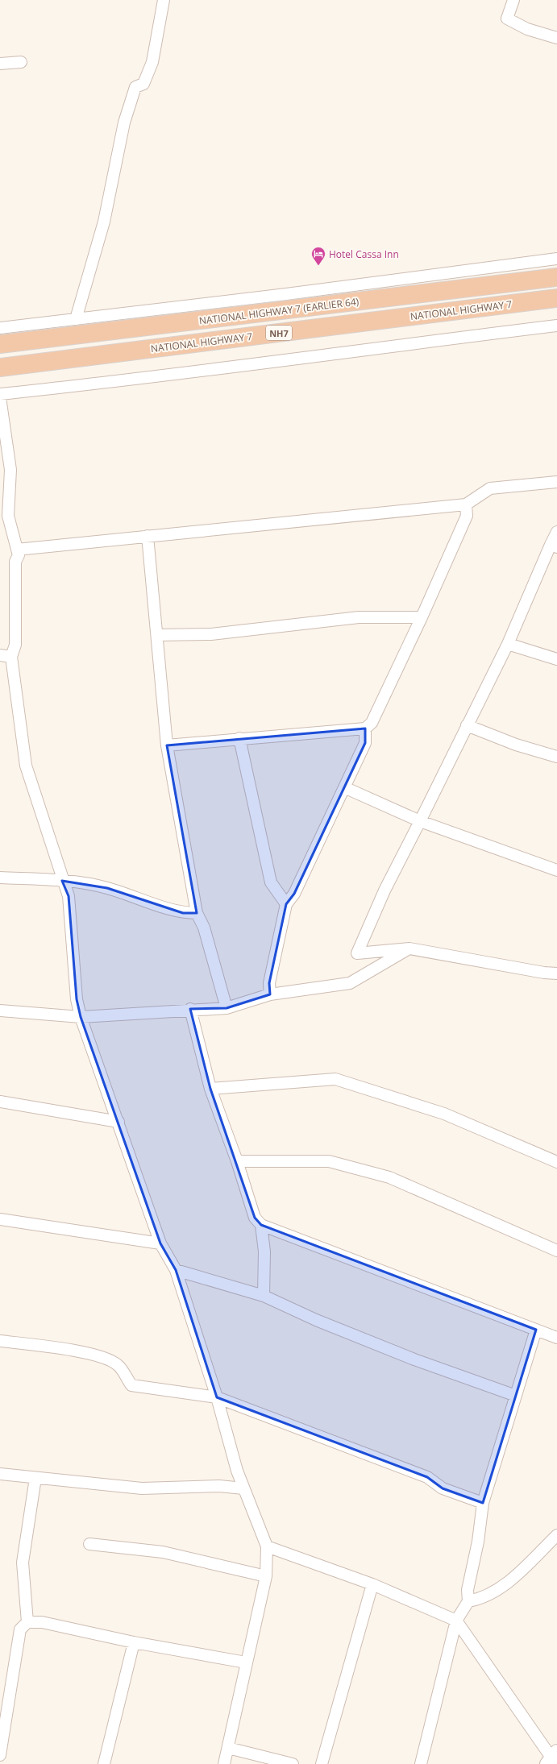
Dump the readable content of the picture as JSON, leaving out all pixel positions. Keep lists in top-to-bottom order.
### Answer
{
  "streets": {
    "highway": ["NATIONAL HIGHWAY 7", "NATIONAL HIGHWAY 7 (EARLIER 64)", "NH7"]
  },
  "places": {
    "hotel": ["Hotel Cassa Inn"]
  }
}
